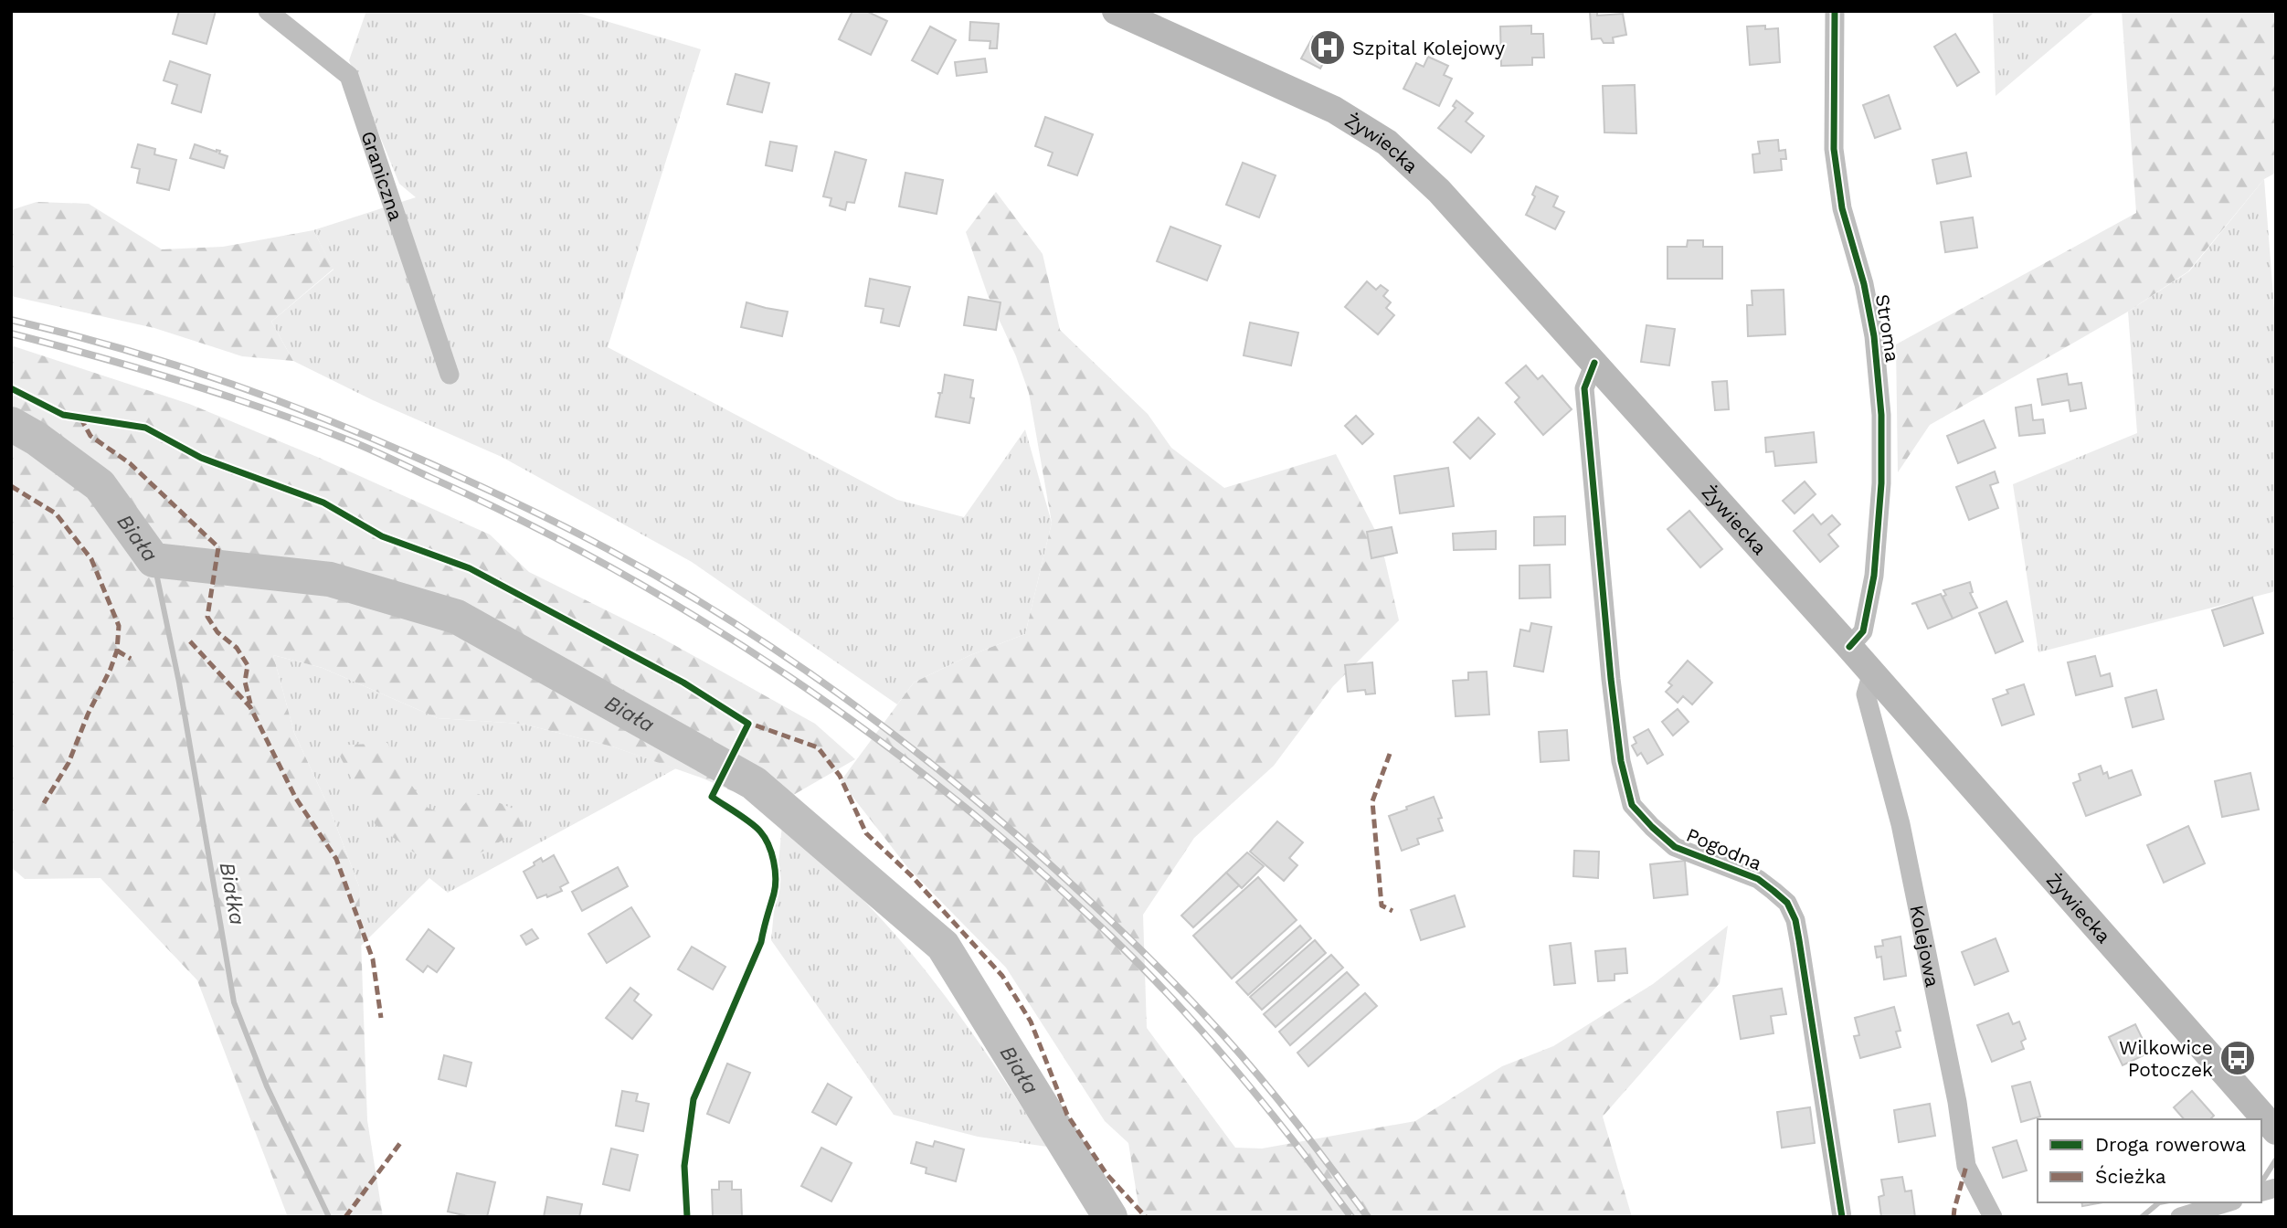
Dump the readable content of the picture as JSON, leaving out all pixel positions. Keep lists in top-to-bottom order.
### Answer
{
  "streets": {
    "main road": ["Żywiecka"],
    "street": [
      "Graniczna",
      "Stroma",
      "Pogodna",
      "Kolejowa"
    ]
  },
  "crossings": [
    ["Żywiecka", "Stroma"],
    ["Żywiecka", "Pogodna"],
    ["Żywiecka", "Kolejowa"]
  ],
  "water": ["Biała", "Białka"],
  "places": {
    "hospital": ["Szpital Kolejowy"],
    "bus stop": ["Wilkowice Potoczek"]
  },
  "legend": ["Droga rowerowa", "Ścieżka"]
}
